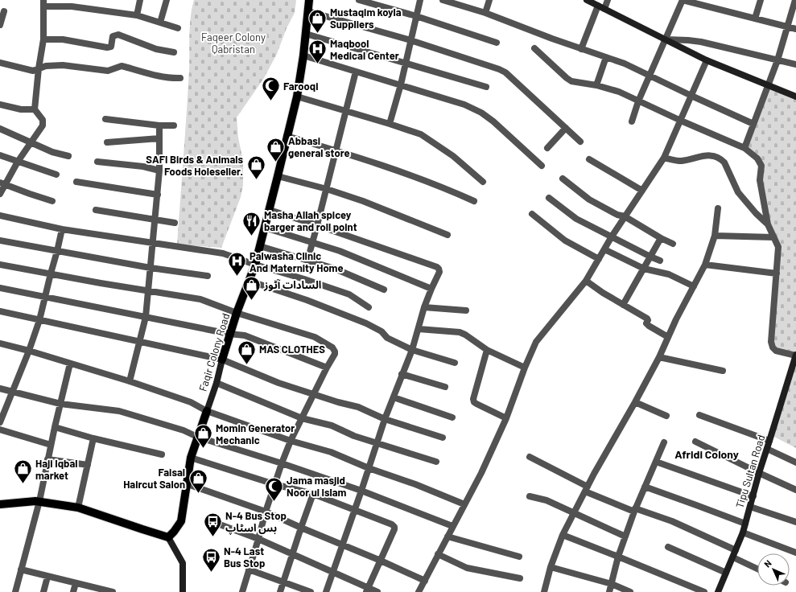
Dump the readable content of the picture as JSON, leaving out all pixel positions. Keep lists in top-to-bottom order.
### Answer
{
  "streets": {
    "main road": ["Faqir Colony Road", "Tipu Sultan Road"]
  },
  "districts": ["Afridi Colony"],
  "parks": ["Faqeer Colony Qabristan"],
  "places": {
    "shop": [
      "Mustaqim koyla Suppliers",
      "Abbasi general store",
      "SAFI Birds & Animals Foods Holeseller.",
      "السادات آٹوز",
      "MAS CLOTHES",
      "Momin Generator Mechanic",
      "Haji Iqbal market",
      "Faisal Haircut Salon"
    ],
    "hospital": ["Maqbool Medical Center", "Palwasha Clinic And Maternity Home"],
    "mosque": ["Farooqi", "Jama masjid Noor ul Islam"],
    "restaurant": ["Masha Allah spicey barger and roll point"],
    "bus stop": ["N-4 Bus Stop بس اسٹاپ", "N-4 Last Bus Stop"]
  },
  "north": "top left"
}
